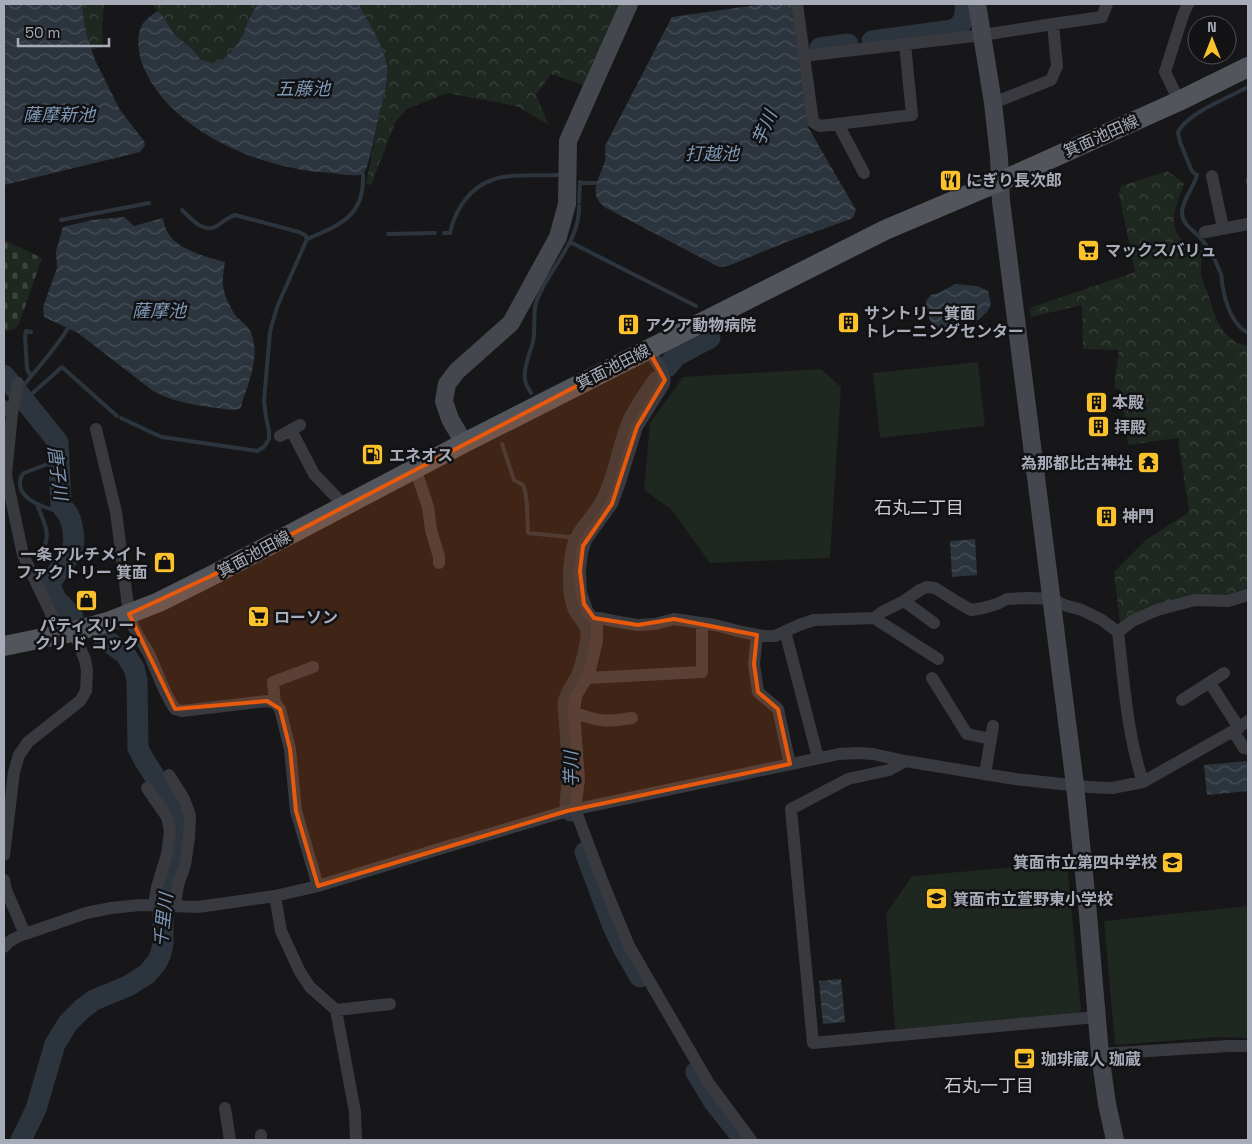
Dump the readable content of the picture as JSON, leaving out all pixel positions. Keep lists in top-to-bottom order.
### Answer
{
  "streets": {
    "main road": ["箕面池田線"]
  },
  "districts": ["石丸二丁目", "石丸一丁目"],
  "water": [
    "五藤池",
    "薩摩新池",
    "芋川",
    "打越池",
    "薩摩池",
    "唐子川",
    "千里川"
  ],
  "places": {
    "restaurant": ["にぎり長次郎"],
    "supermarket": ["マックスバリュ", "ローソン"],
    "building": [
      "サントリー箕面 トレーニングセンター",
      "アクア動物病院",
      "本殿",
      "拝殿",
      "神門"
    ],
    "fuel station": ["エネオス"],
    "temple": ["為那都比古神社"],
    "shop": ["一条アルチメイト ファクトリー 箕面", "パティスリー クリ ド コック"],
    "school or university": ["箕面市立第四中学校", "箕面市立萱野東小学校"],
    "cafe": ["珈琲蔵人 珈蔵"]
  },
  "scale_bar": "50 m",
  "north": "top"
}
